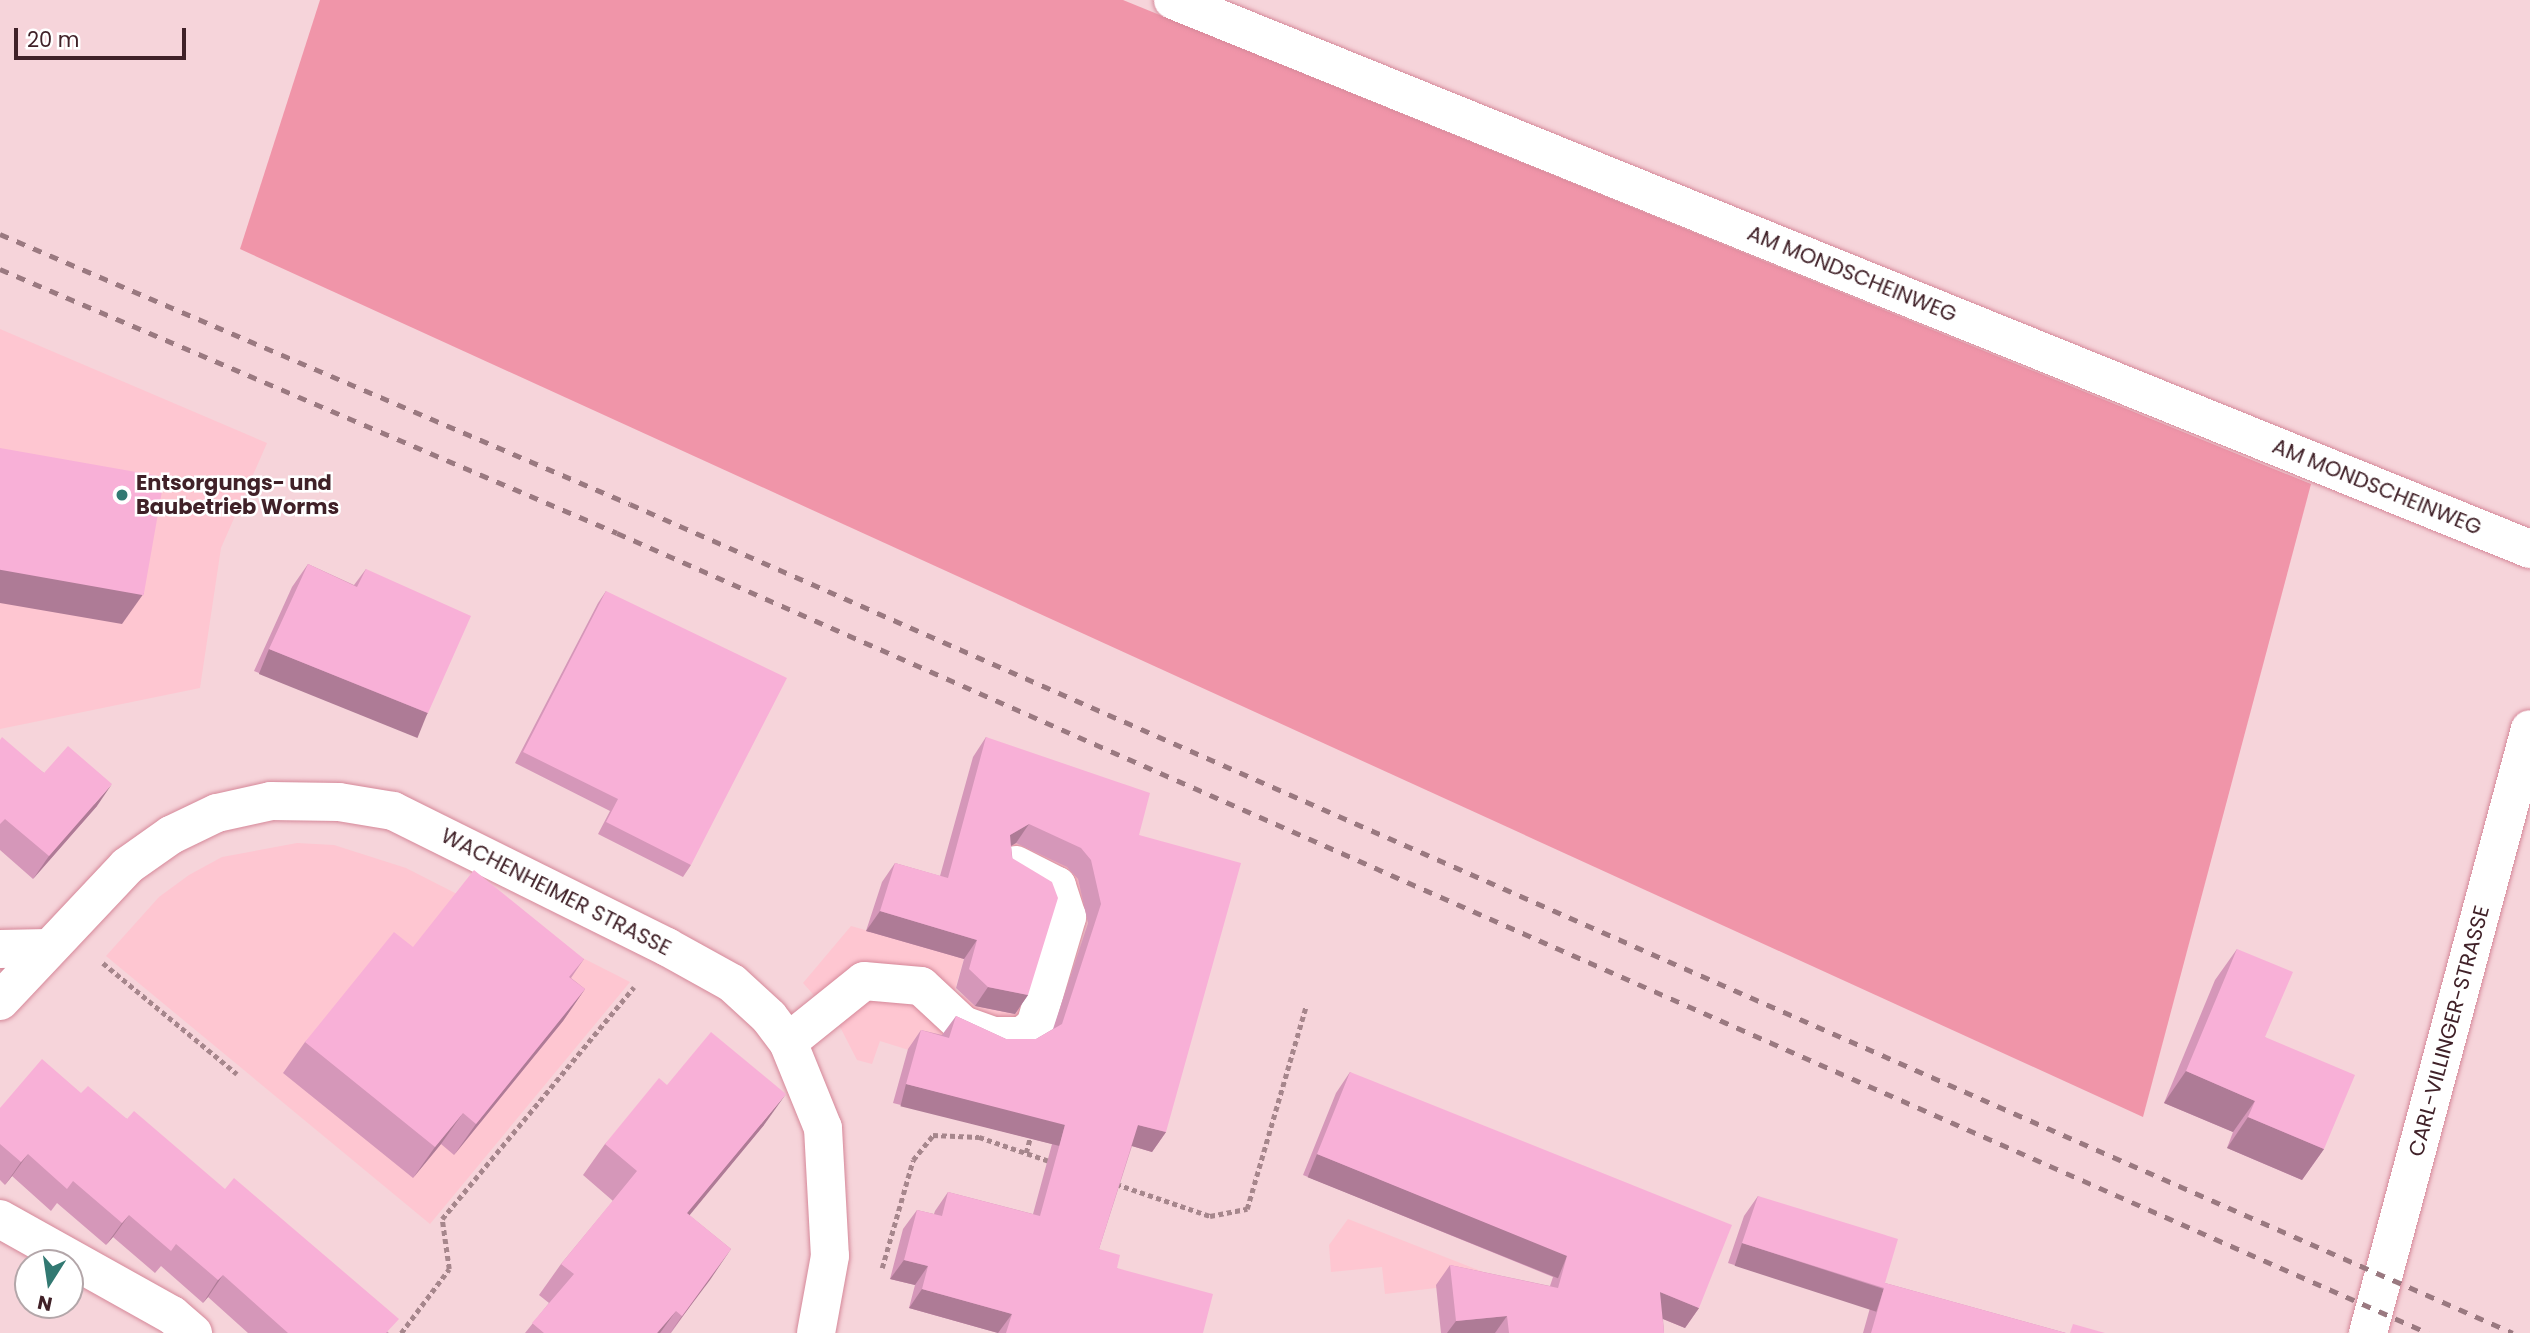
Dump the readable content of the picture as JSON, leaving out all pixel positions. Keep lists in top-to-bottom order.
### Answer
{
  "streets": {
    "street": ["AM MONDSCHEINWEG", "WACHENHEIMER STRASSE", "CARL-VILLINGER-STRASSE"]
  },
  "places": ["Entsorgungs- und Baubetrieb Worms"],
  "scale_bar": "20 m",
  "north": "bottom"
}
